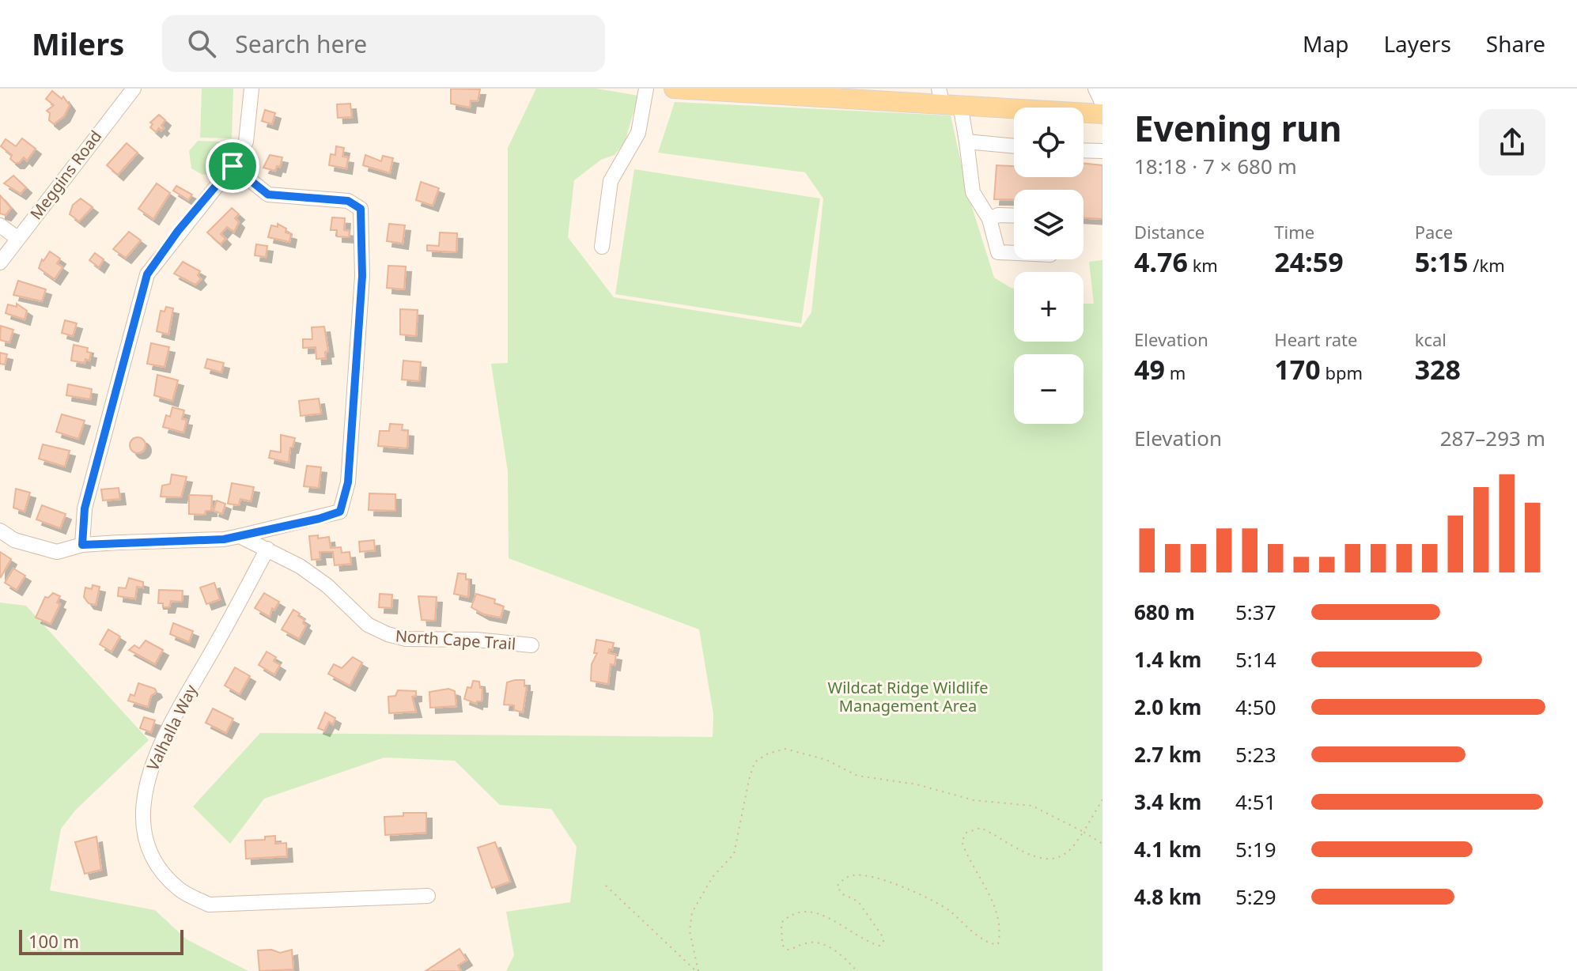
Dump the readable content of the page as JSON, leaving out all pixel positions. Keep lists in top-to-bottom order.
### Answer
{
  "streets": {
    "street": ["Meggins Road", "North Cape Trail", "Valhalla Way"]
  },
  "crossings": [
    ["North Cape Trail", "Valhalla Way"]
  ],
  "parks": ["Wildcat Ridge Wildlife Management Area"],
  "scale_bar": "100 m",
  "page": {
    "header": "Milers",
    "search": "Search here",
    "nav": ["Map", "Layers", "Share"],
    "heading": ["Evening run", "18:18 · 7 × 680 m"],
    "map_buttons": ["+", "−"],
    "stats": [
      ["Distance", "4.76 km"],
      ["Time", "24:59"],
      ["Pace", "5:15 /km"],
      ["Elevation", "49 m"],
      ["Heart rate", "170 bpm"],
      ["kcal", "328"]
    ],
    "chart": ["Elevation", "287–293 m"],
    "list": [
      {
        "name": "680 m",
        "note": "5:37"
      },
      {
        "name": "1.4 km",
        "note": "5:14"
      },
      {
        "name": "2.0 km",
        "note": "4:50"
      },
      {
        "name": "2.7 km",
        "note": "5:23"
      },
      {
        "name": "3.4 km",
        "note": "4:51"
      },
      {
        "name": "4.1 km",
        "note": "5:19"
      },
      {
        "name": "4.8 km",
        "note": "5:29"
      }
    ],
    "scale": "100 m"
  }
}
